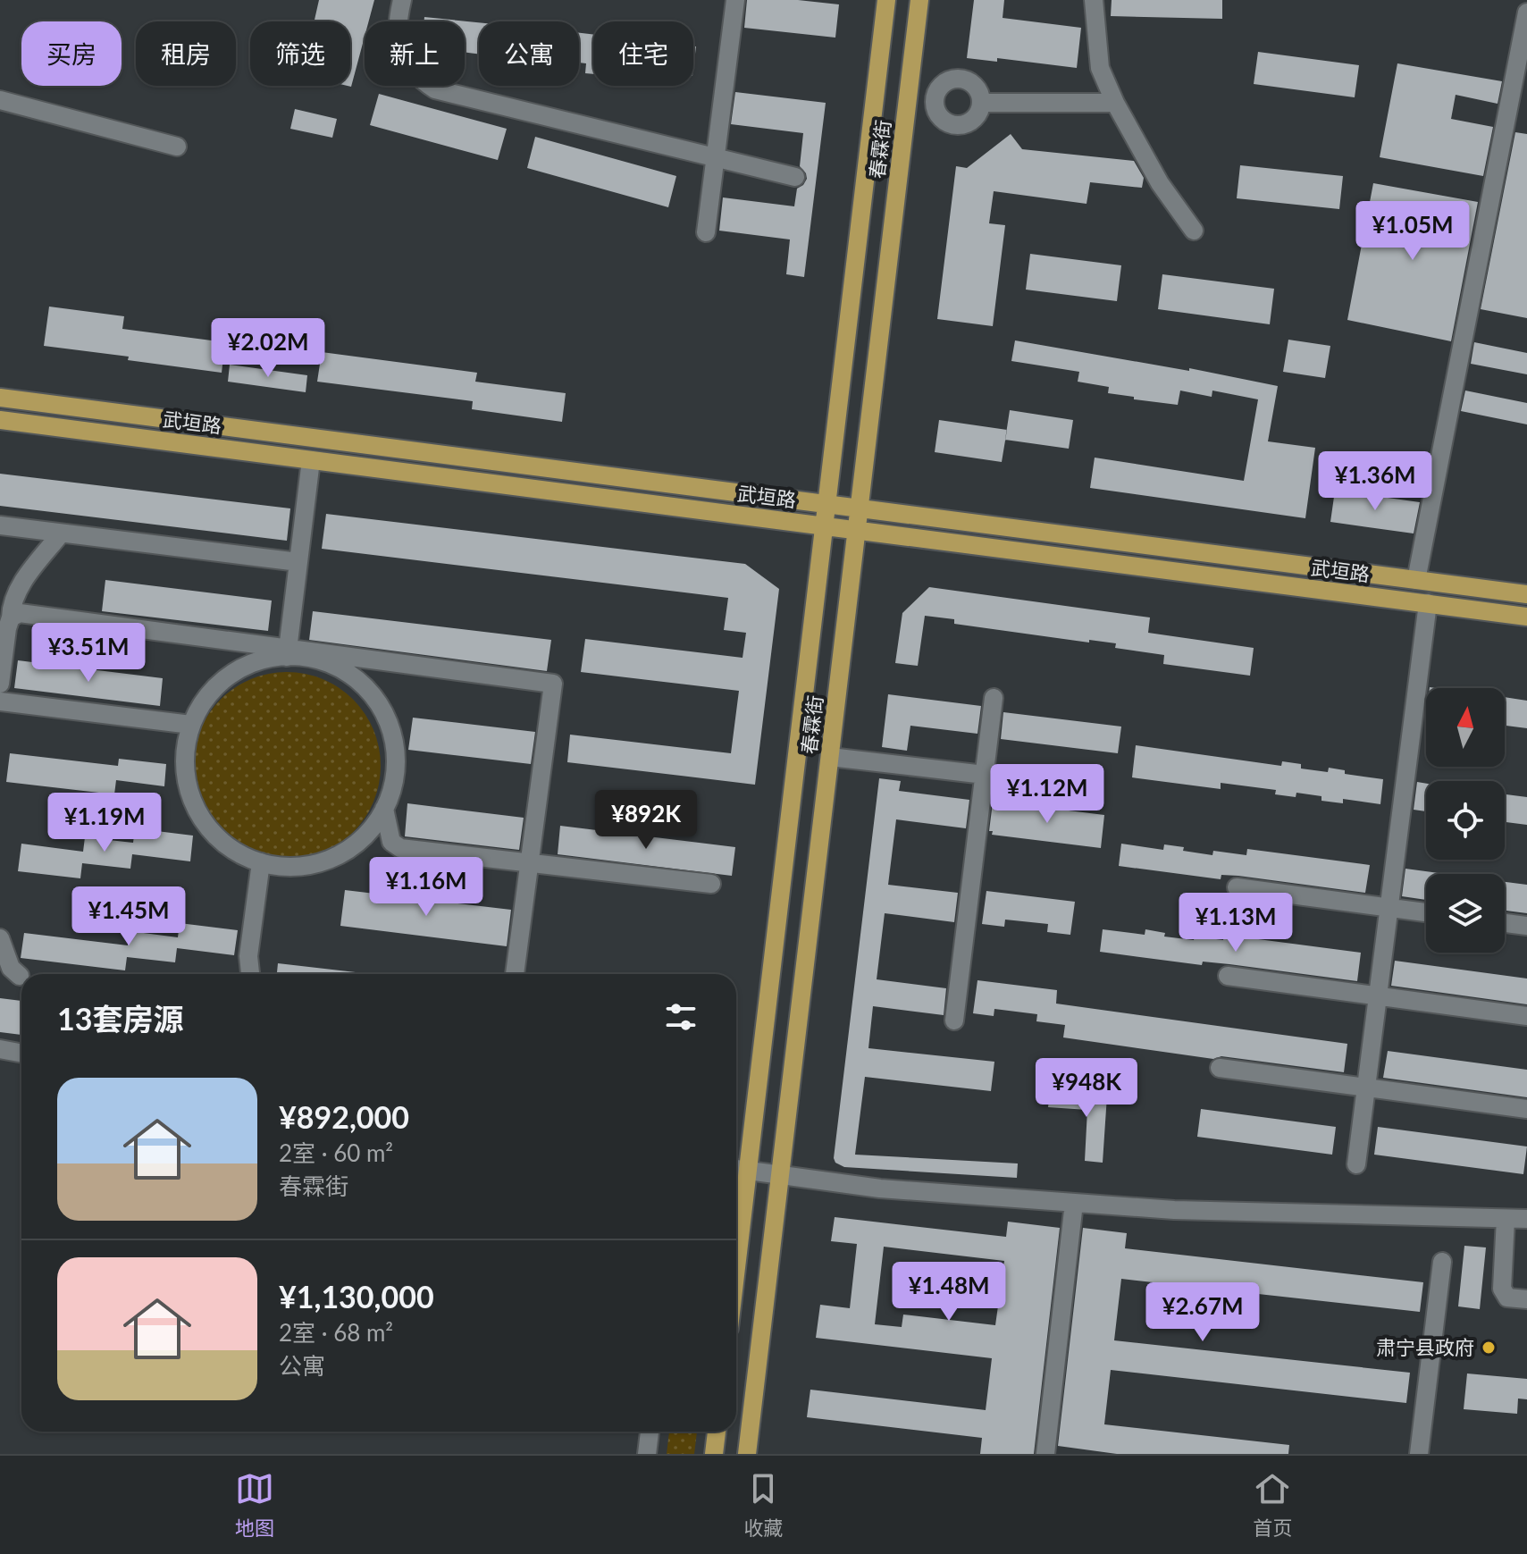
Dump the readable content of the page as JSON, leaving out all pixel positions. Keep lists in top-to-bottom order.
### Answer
{
  "streets": {
    "main road": ["春霖街", "武垣路"]
  },
  "crossings": [
    ["春霖街", "武垣路"]
  ],
  "places": ["肃宁县政府"],
  "north": "top",
  "page": {
    "chip": [
      "买房",
      "租房",
      "筛选",
      "新上",
      "公寓",
      "住宅"
    ],
    "price": [
      "¥1.05M",
      "¥2.02M",
      "¥1.36M",
      "¥3.51M",
      "¥1.12M",
      "¥892K",
      "¥1.19M",
      "¥1.16M",
      "¥1.45M",
      "¥1.13M",
      "¥948K",
      "¥1.48M",
      "¥2.67M"
    ],
    "heading": "13套房源",
    "list": [
      {
        "name": "¥892,000",
        "note": "2室 · 60 m² · 春霖街"
      },
      {
        "name": "¥1,130,000",
        "note": "2室 · 68 m² · 公寓"
      }
    ],
    "tabs": ["地图", "收藏", "首页"]
  }
}
